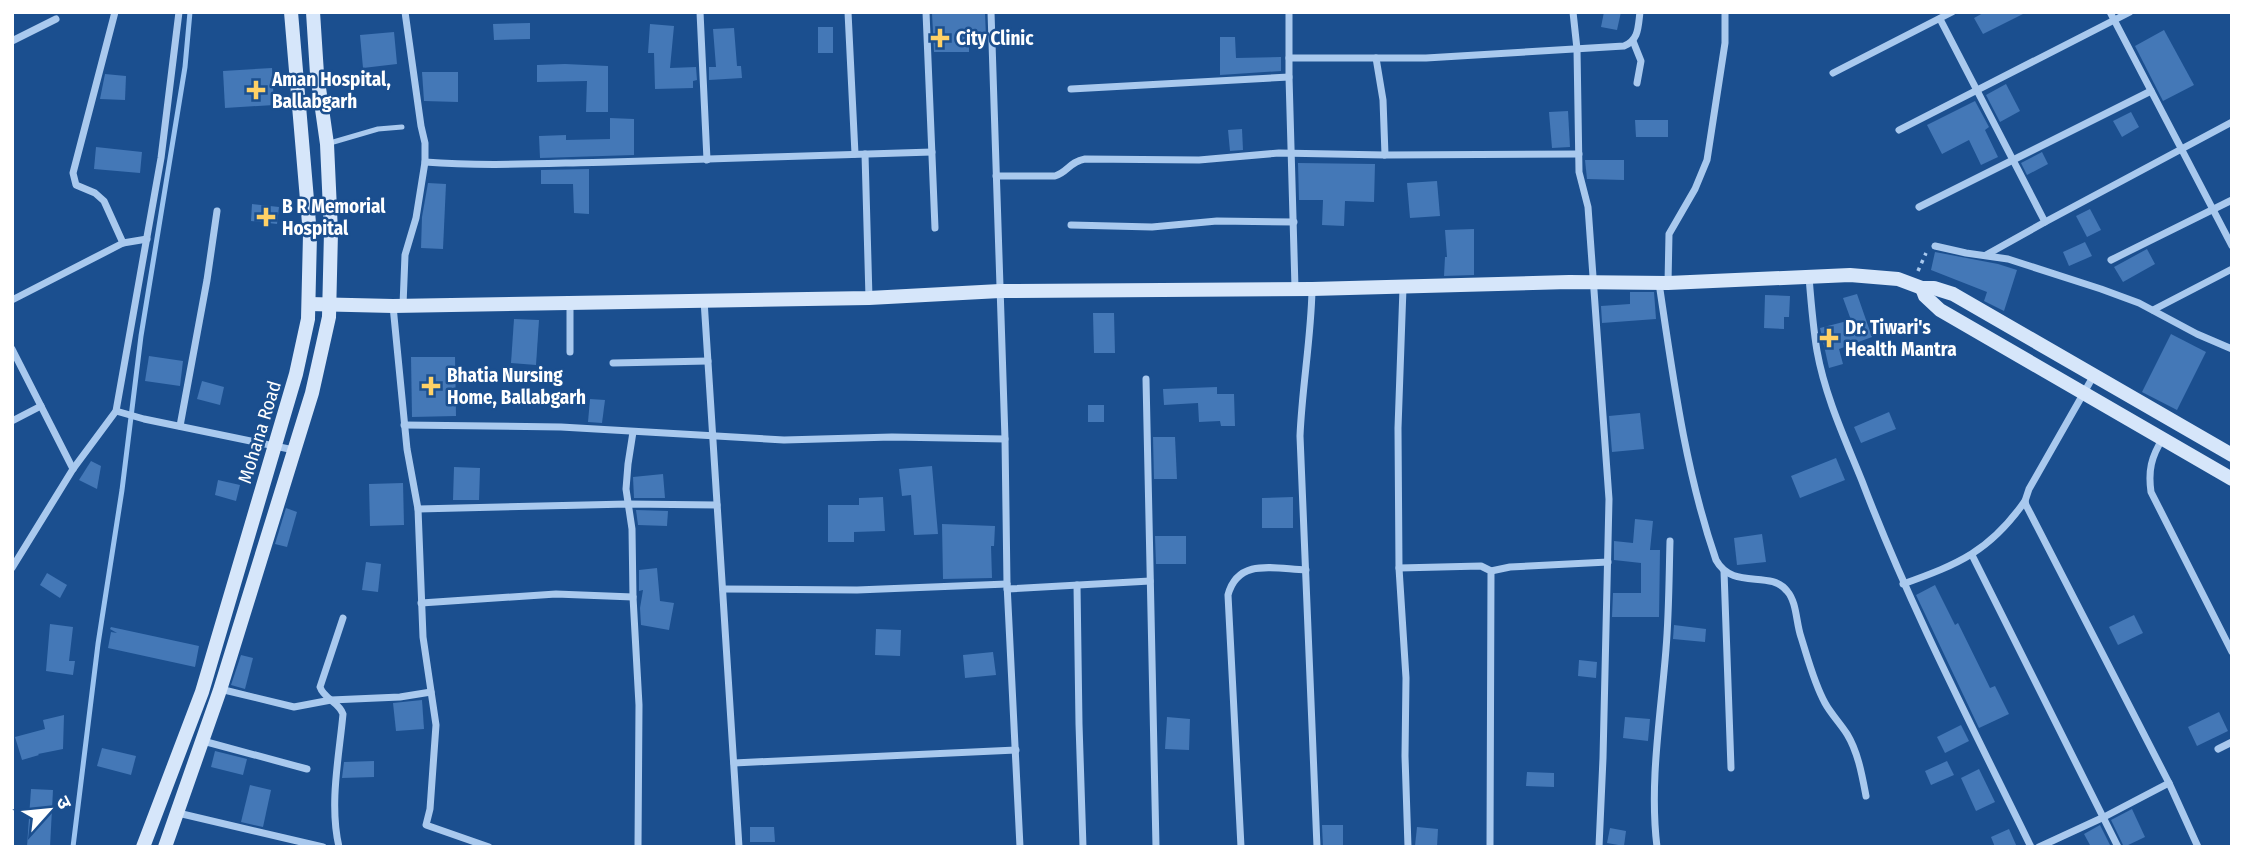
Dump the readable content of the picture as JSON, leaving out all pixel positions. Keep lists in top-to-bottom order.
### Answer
{
  "streets": {
    "street": ["Mohana Road"]
  },
  "places": {
    "health": [
      "City Clinic",
      "Aman Hospital, Ballabgarh",
      "B R Memorial Hospital",
      "Dr. Tiwari's Health Mantra",
      "Bhatia Nursing Home, Ballabgarh"
    ]
  },
  "north": "top right"
}
